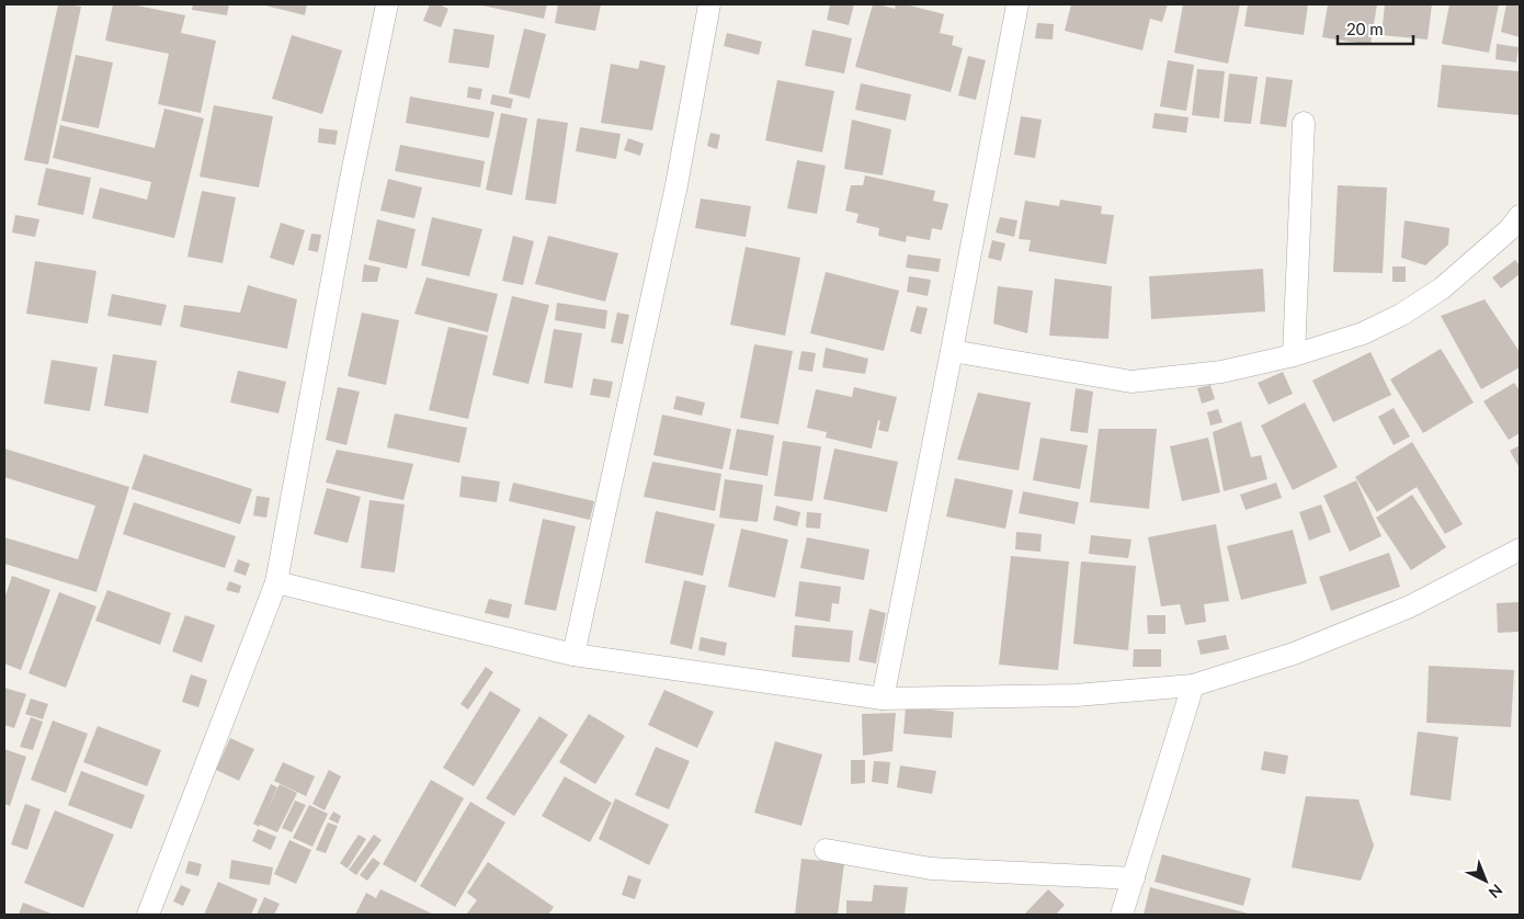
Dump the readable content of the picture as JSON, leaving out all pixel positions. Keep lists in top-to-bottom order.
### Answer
{
  "scale_bar": "20 m",
  "north": "bottom right"
}
